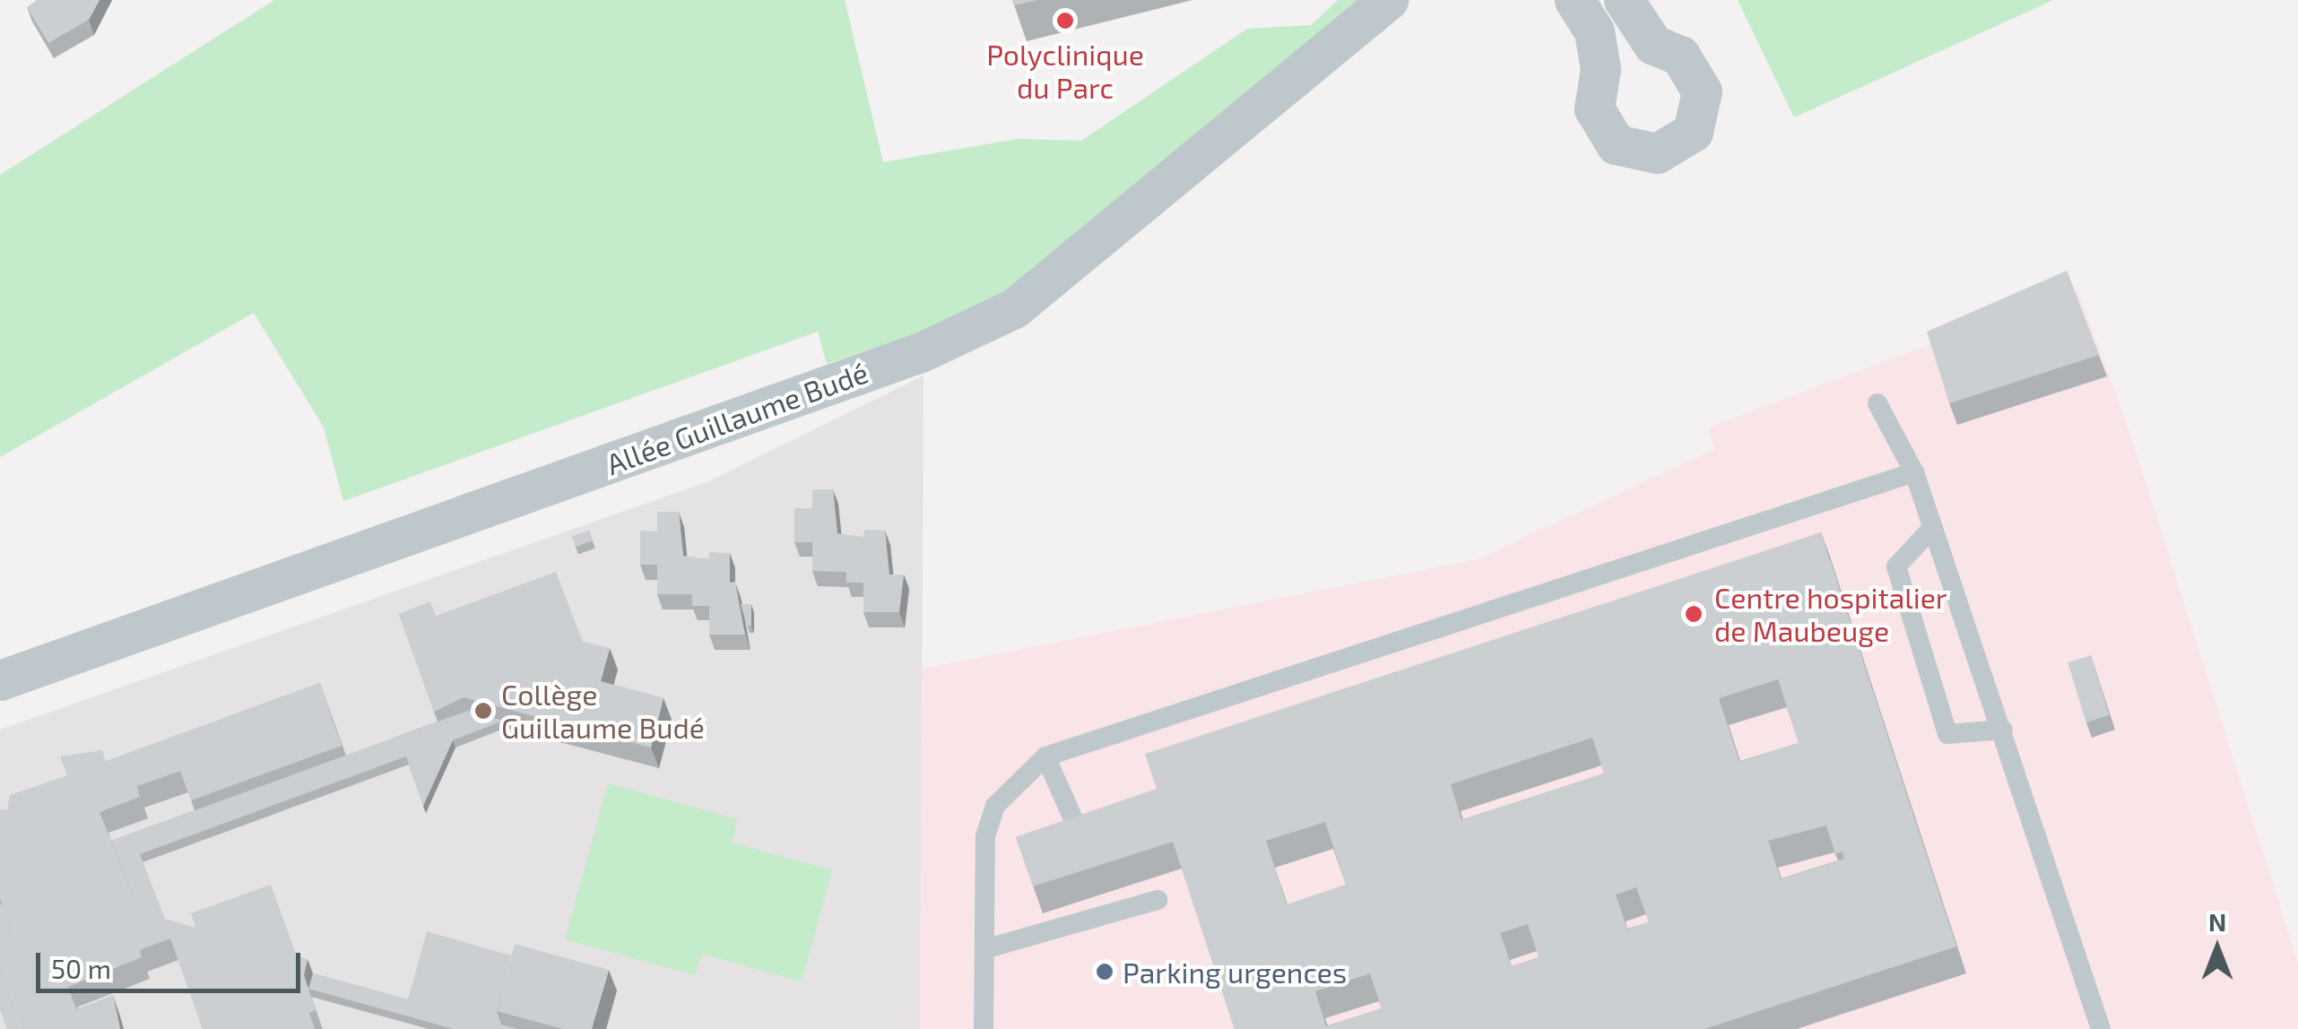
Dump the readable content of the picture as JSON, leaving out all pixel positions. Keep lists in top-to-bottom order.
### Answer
{
  "streets": {
    "street": ["Allée Guillaume Budé"]
  },
  "places": [
    "Polyclinique du Parc",
    "Centre hospitalier de Maubeuge",
    "Collège Guillaume Budé",
    "Parking urgences"
  ],
  "scale_bar": "50 m",
  "north": "top"
}
